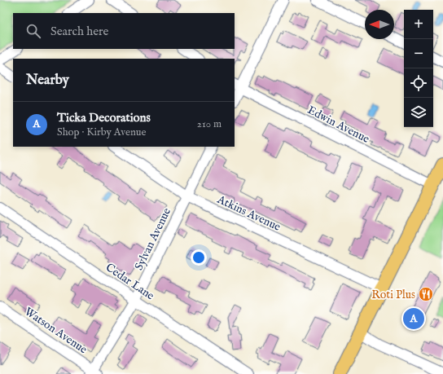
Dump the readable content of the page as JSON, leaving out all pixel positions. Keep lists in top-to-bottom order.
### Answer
{
  "streets": {
    "street": [
      "Edwin Avenue",
      "Atkins Avenue",
      "Sylvan Avenue",
      "Cedar Lane",
      "Watson Avenue"
    ]
  },
  "crossings": [
    ["Atkins Avenue", "Sylvan Avenue"],
    ["Sylvan Avenue", "Cedar Lane"],
    ["Sylvan Avenue", "Watson Avenue"]
  ],
  "places": {
    "restaurant": ["Roti Plus"]
  },
  "north": "left",
  "page": {
    "map_buttons": ["+", "−"],
    "search": "Search here",
    "heading": "Nearby",
    "list": [
      {
        "mark": "A",
        "name": "Ticka Decorations",
        "note": "Shop · Kirby Avenue",
        "value": "210 m"
      }
    ],
    "pins": "A"
  }
}
